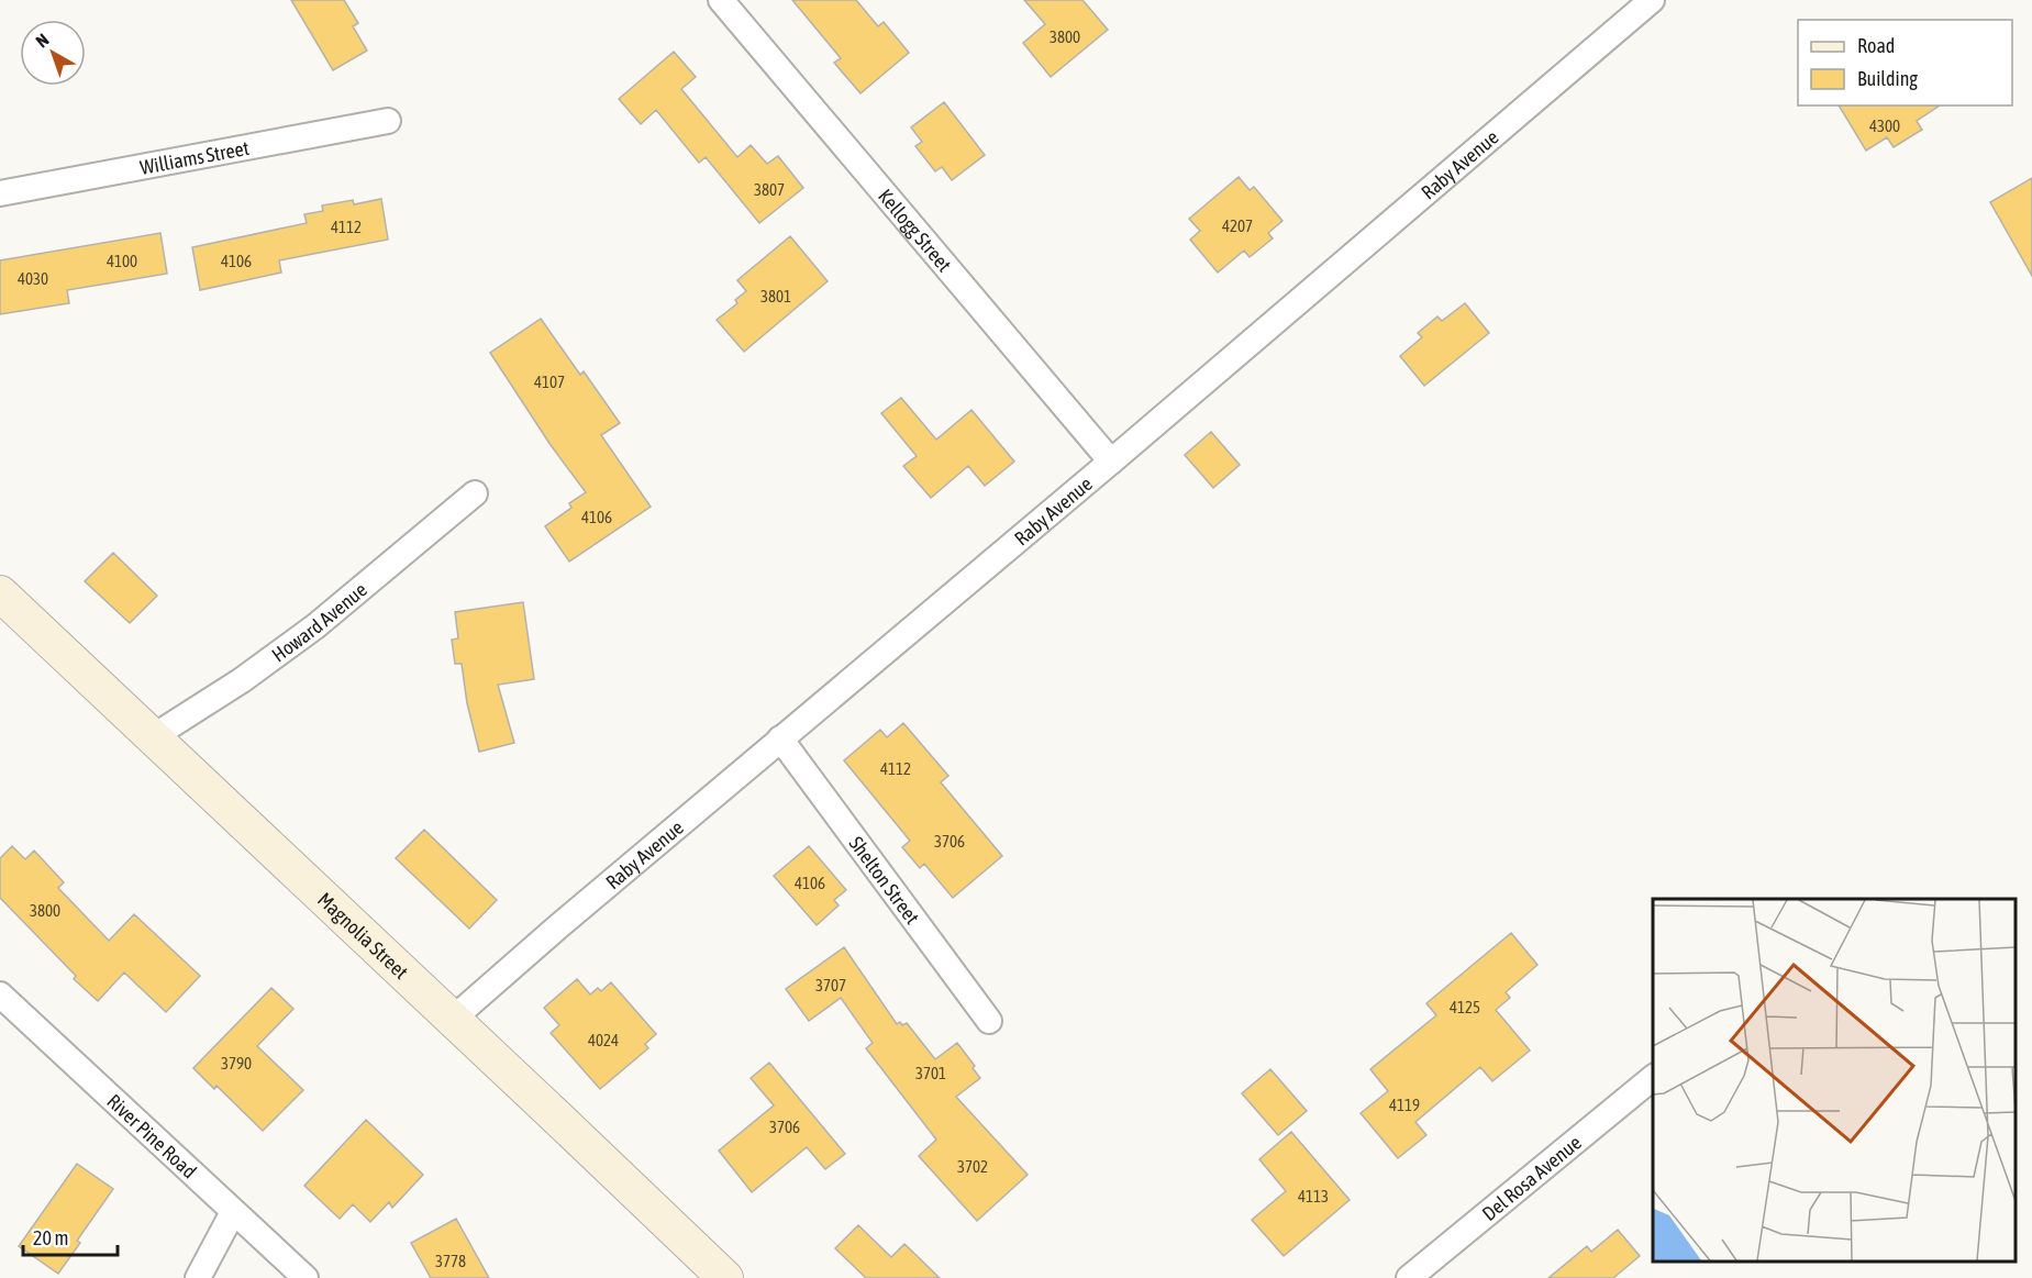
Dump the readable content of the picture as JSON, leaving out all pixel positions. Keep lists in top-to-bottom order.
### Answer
{
  "streets": {
    "street": [
      "Williams Street",
      "Raby Avenue",
      "Kellogg Street",
      "Howard Avenue",
      "Shelton Street",
      "Magnolia Street",
      "River Pine Road",
      "Del Rosa Avenue"
    ]
  },
  "crossings": [
    ["Raby Avenue", "Kellogg Street"],
    ["Raby Avenue", "Shelton Street"],
    ["Raby Avenue", "Magnolia Street"],
    ["Howard Avenue", "Magnolia Street"]
  ],
  "house_numbers": [
    "3800",
    "4300",
    "3807",
    "4207",
    "4112",
    "4100",
    "4106",
    "4030",
    "3801",
    "4107",
    "4106",
    "4112",
    "3706",
    "4106",
    "3800",
    "3707",
    "4125",
    "4024",
    "3790",
    "3701",
    "4119",
    "3706",
    "3702",
    "4113",
    "3778"
  ],
  "legend": ["Road", "Building"],
  "scale_bar": "20 m",
  "north": "top left"
}
